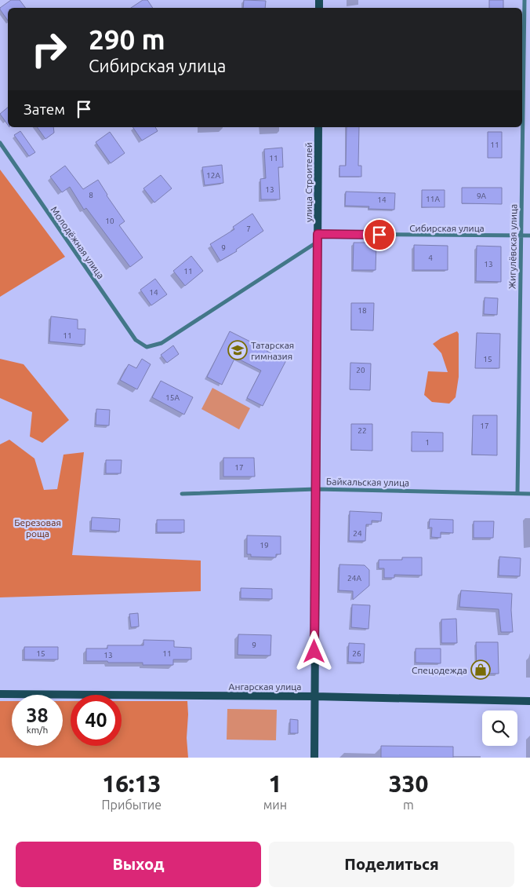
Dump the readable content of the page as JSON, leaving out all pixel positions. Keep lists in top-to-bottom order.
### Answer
{
  "streets": {
    "street": [
      "улица Строителей",
      "Сибирская улица",
      "Молодёжная улица",
      "Жигулёвская улица",
      "Байкальская улица",
      "Ангарская улица"
    ]
  },
  "crossings": [
    ["улица Строителей", "Сибирская улица"],
    ["улица Строителей", "Молодёжная улица"],
    ["улица Строителей", "Байкальская улица"],
    ["улица Строителей", "Ангарская улица"],
    ["Сибирская улица", "Молодёжная улица"],
    ["Сибирская улица", "Жигулёвская улица"],
    ["Жигулёвская улица", "Байкальская улица"]
  ],
  "parks": ["Березовая роща"],
  "places": {
    "school or university": ["Татарская гимназия"],
    "shop": ["Спецодежда"]
  },
  "house_numbers": [
    "11",
    "11",
    "12А",
    "13",
    "8",
    "9А",
    "11А",
    "14",
    "10",
    "7",
    "9",
    "4",
    "13",
    "11",
    "14",
    "18",
    "11",
    "15",
    "20",
    "15А",
    "17",
    "22",
    "1",
    "17",
    "24",
    "19",
    "24А",
    "9",
    "15",
    "11",
    "26",
    "13"
  ],
  "page": {
    "turn": ["290 m", "Сибирская улица"],
    "then": "Затем",
    "speed": "38 km/h",
    "limit": "40",
    "eta": [
      "16:13",
      "Прибытие",
      "1",
      "мин",
      "330",
      "m"
    ],
    "buttons": ["Выход", "Поделиться"]
  }
}
